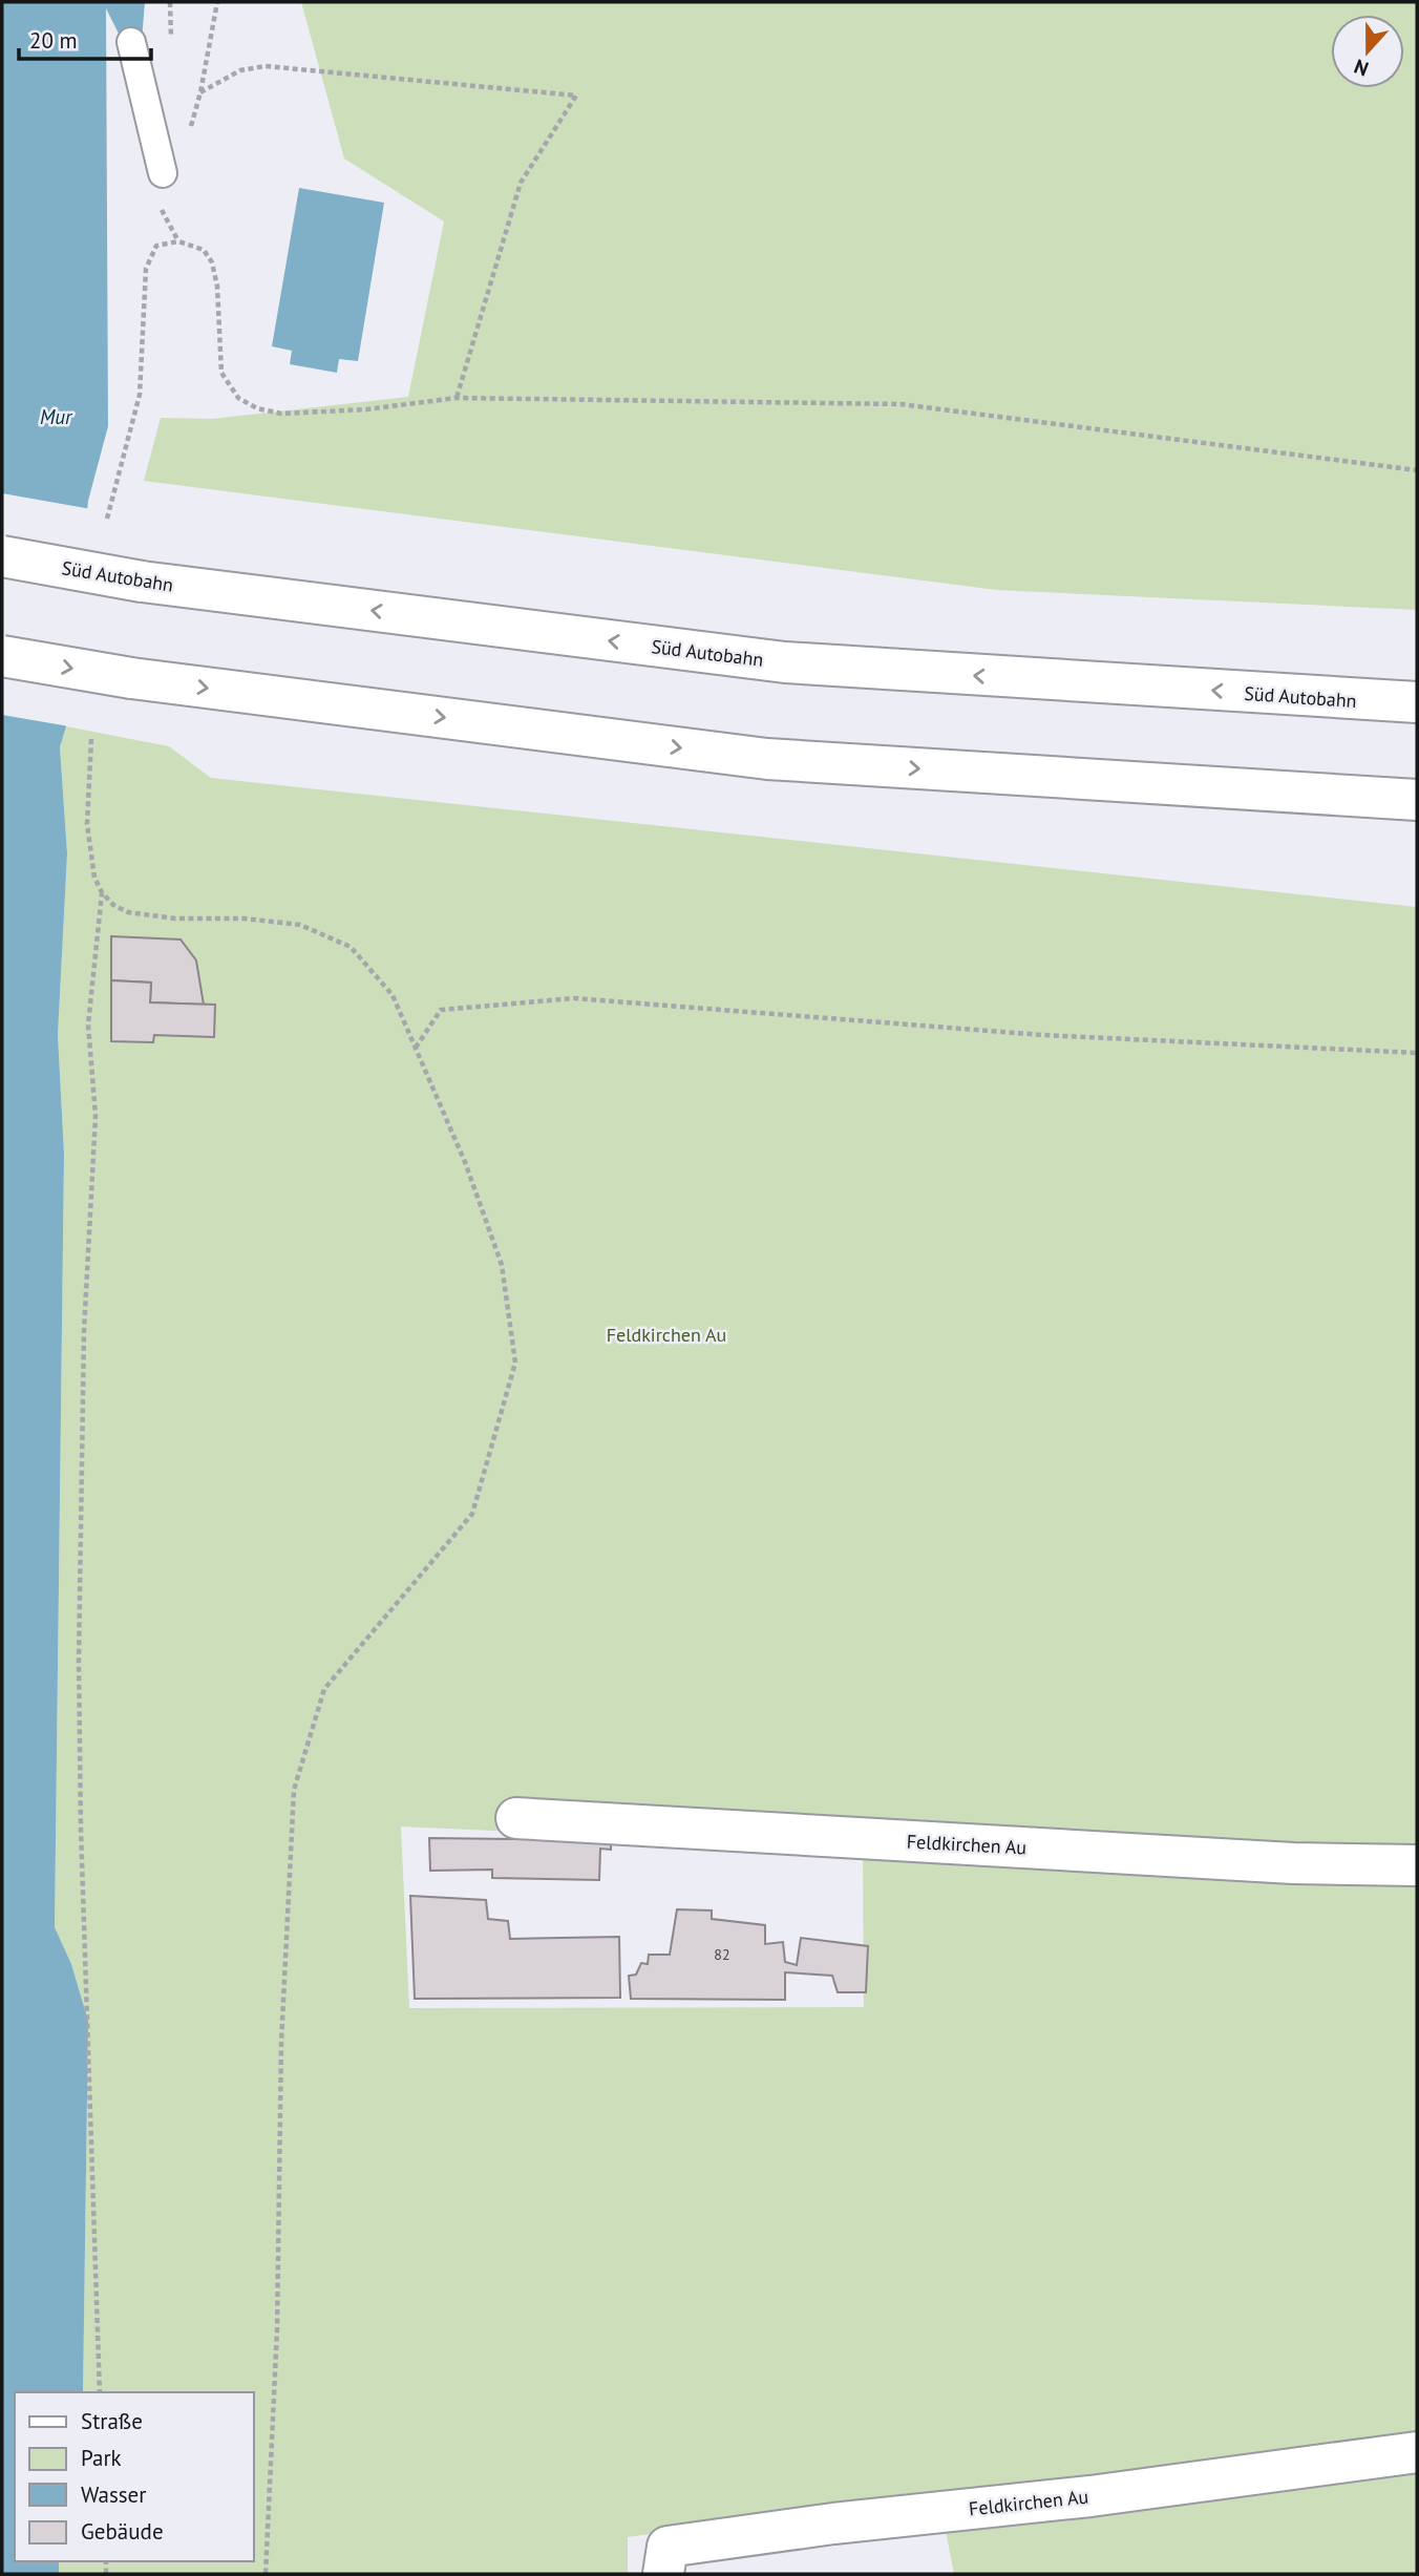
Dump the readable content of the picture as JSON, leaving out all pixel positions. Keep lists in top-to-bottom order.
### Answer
{
  "streets": {
    "main road": ["Süd Autobahn", "Feldkirchen Au"]
  },
  "water": ["Mur"],
  "parks": ["Feldkirchen Au"],
  "house_numbers": ["82"],
  "legend": [
    "Straße",
    "Park",
    "Wasser",
    "Gebäude"
  ],
  "scale_bar": "20 m",
  "north": "bottom"
}
